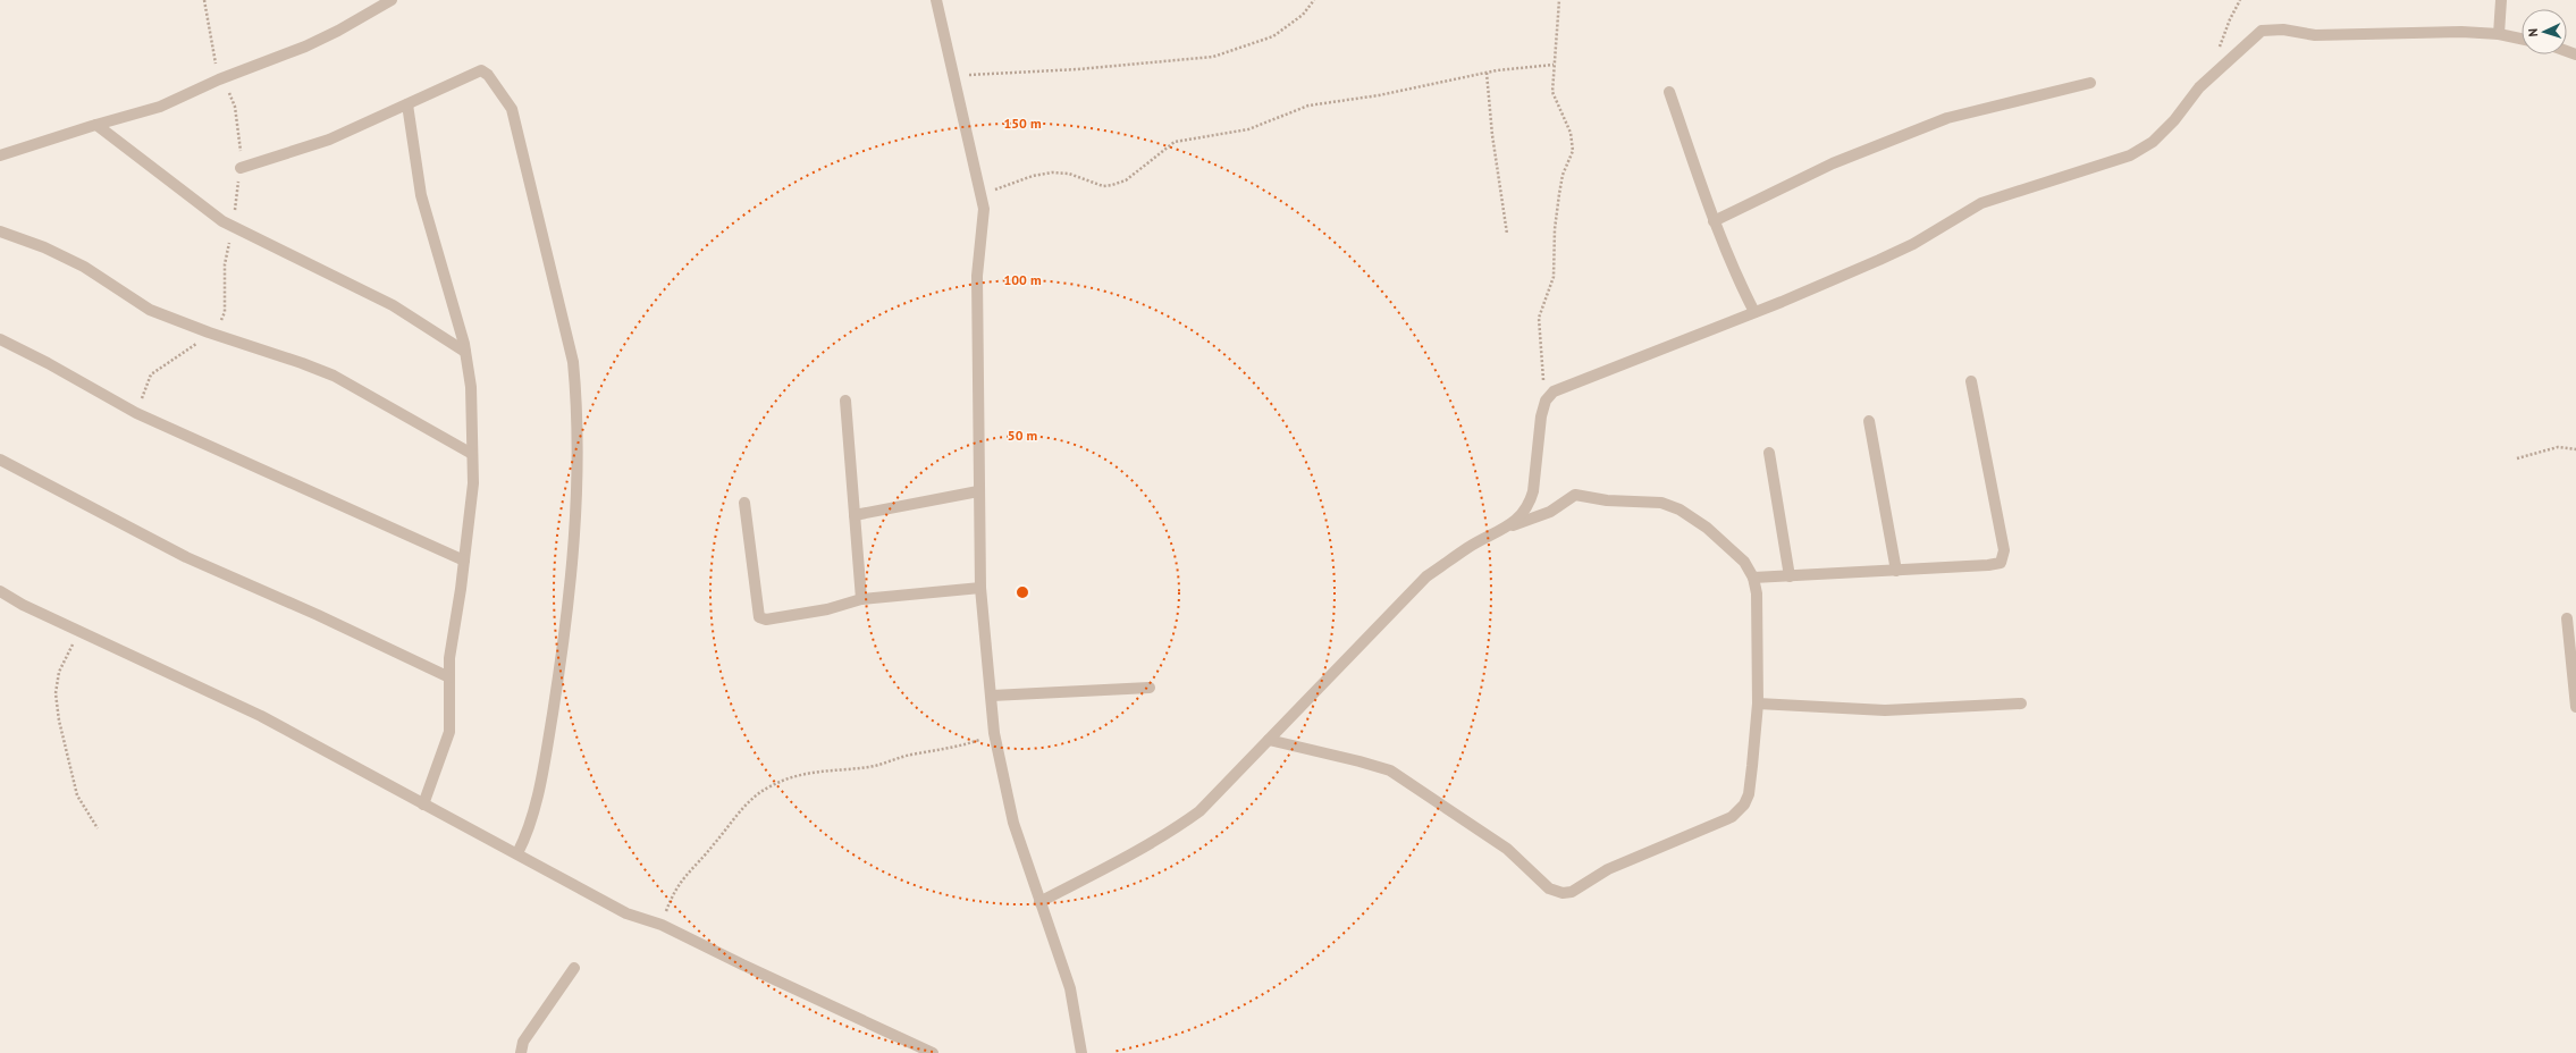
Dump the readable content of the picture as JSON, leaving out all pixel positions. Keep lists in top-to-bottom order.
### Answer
{
  "north": "left",
  "rings": ["150 m", "100 m", "50 m"]
}
